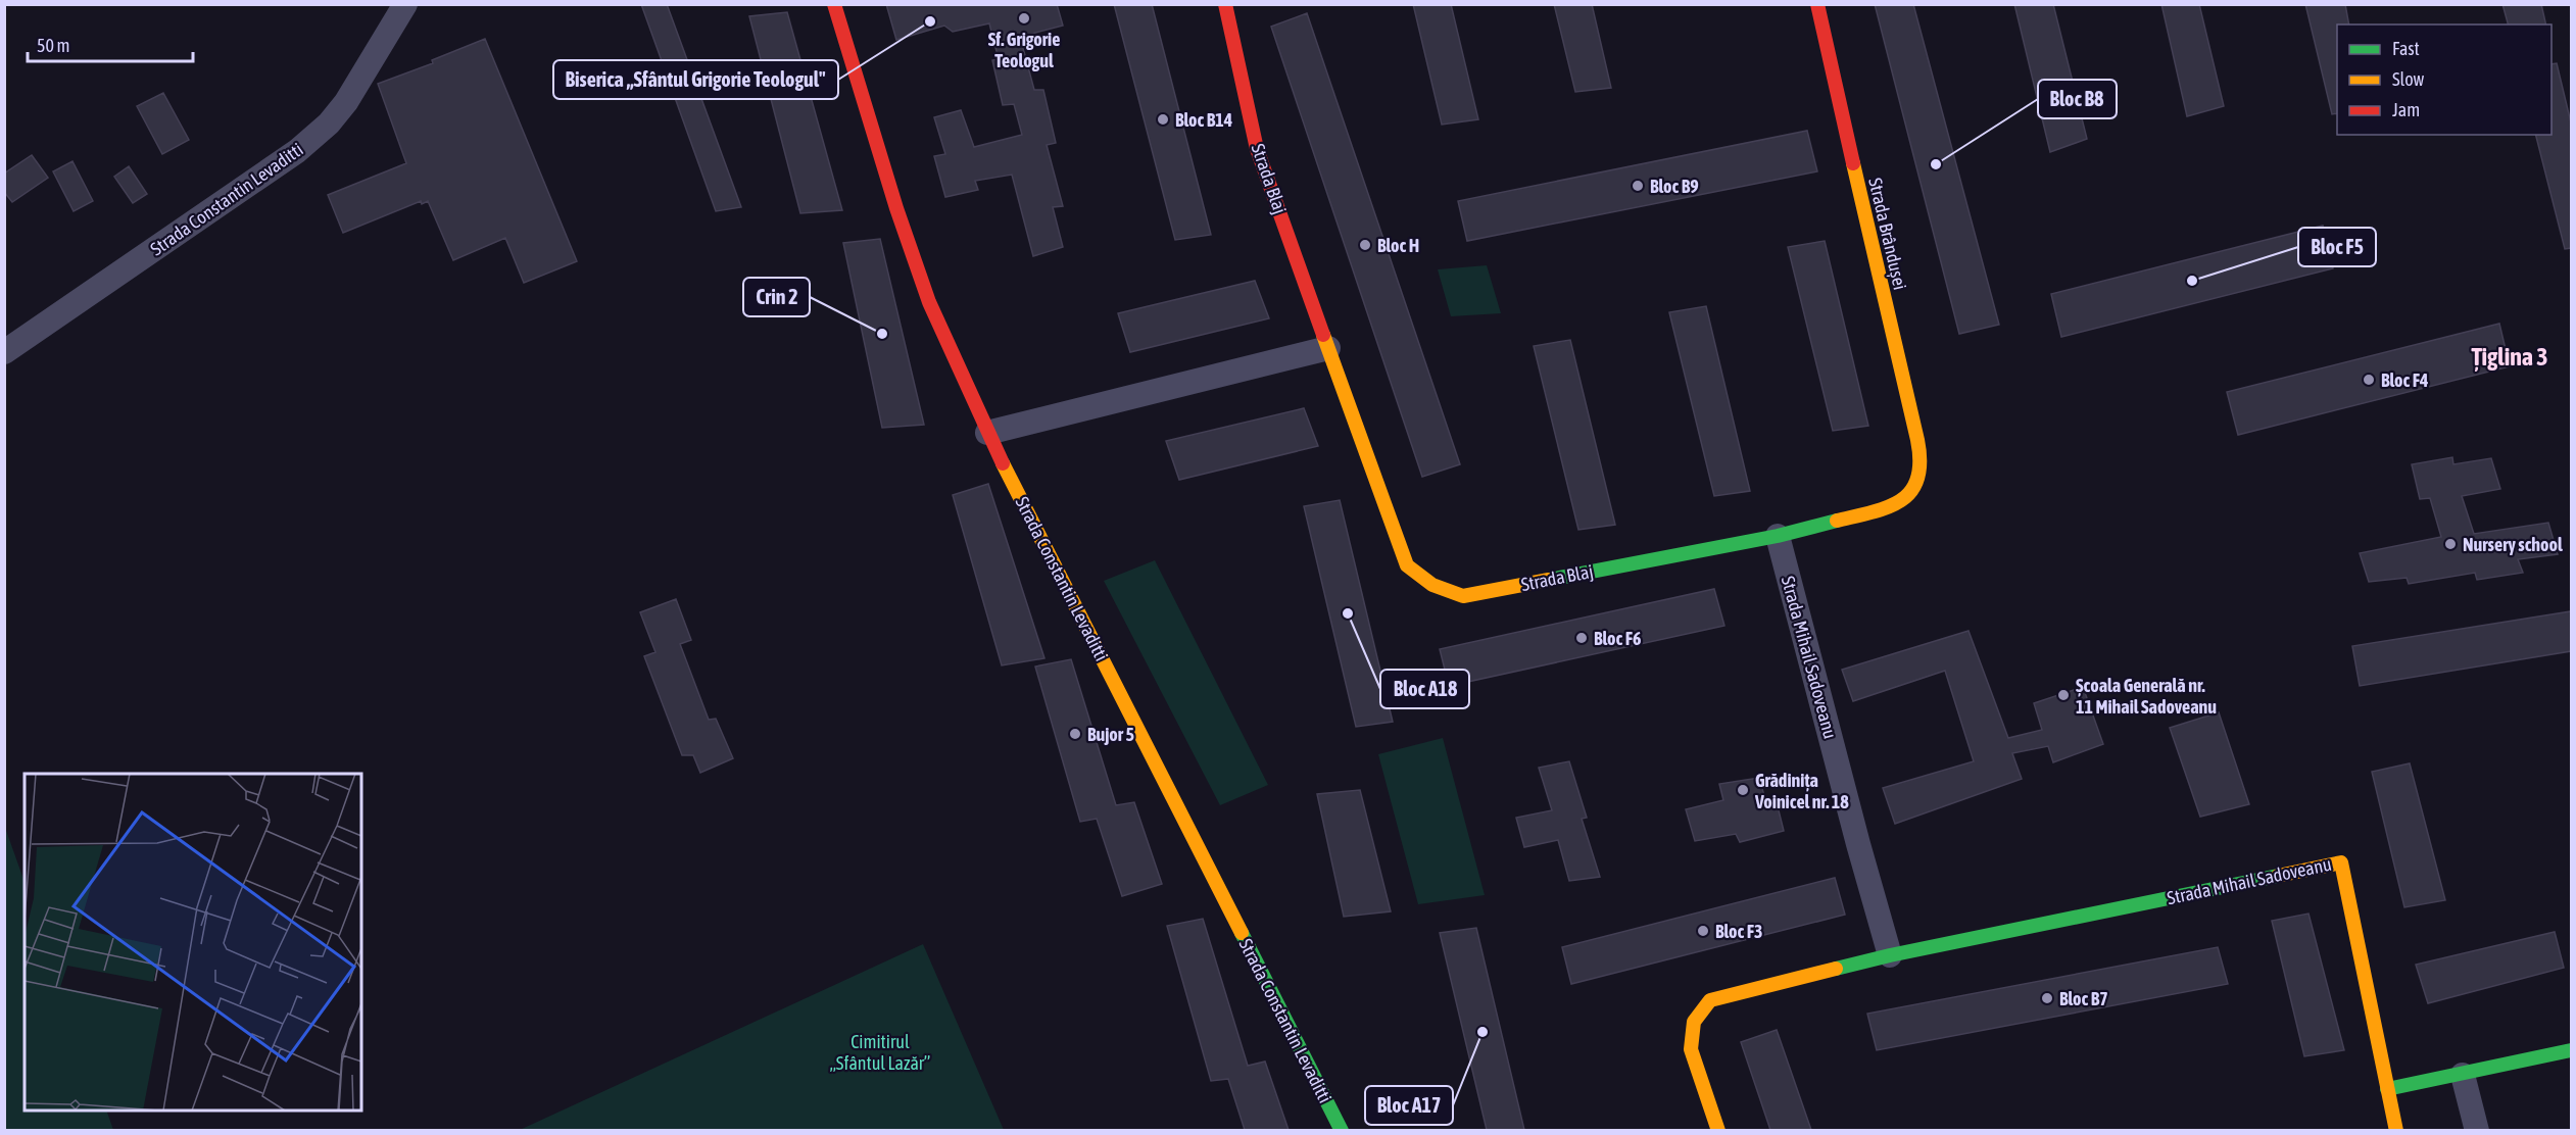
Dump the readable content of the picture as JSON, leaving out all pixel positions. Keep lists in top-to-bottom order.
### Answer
{
  "streets": {
    "street": [
      "Strada Blaj",
      "Strada Constantin Levaditti",
      "Strada Brândușei",
      "Strada Mihail Sadoveanu"
    ]
  },
  "crossings": [
    ["Strada Blaj", "Strada Brândușei"],
    ["Strada Blaj", "Strada Mihail Sadoveanu"]
  ],
  "districts": ["Țiglina 3"],
  "parks": ["Cimitirul „Sfântul Lazăr”"],
  "places": [
    "Sf. Grigorie Teologul",
    "Biserica „Sfântul Grigorie Teologul\"",
    "Bloc B14",
    "Bloc B8",
    "Bloc B9",
    "Bloc H",
    "Bloc F5",
    "Crin 2",
    "Bloc F4",
    "Nursery school",
    "Bloc A18",
    "Bloc F6",
    "Școala Generală nr. 11 Mihail Sadoveanu",
    "Bujor 5",
    "Grădinița Voinicel nr. 18",
    "Bloc F3",
    "Bloc B7",
    "Bloc A17"
  ],
  "legend": ["Fast", "Slow", "Jam"],
  "scale_bar": "50 m"
}
